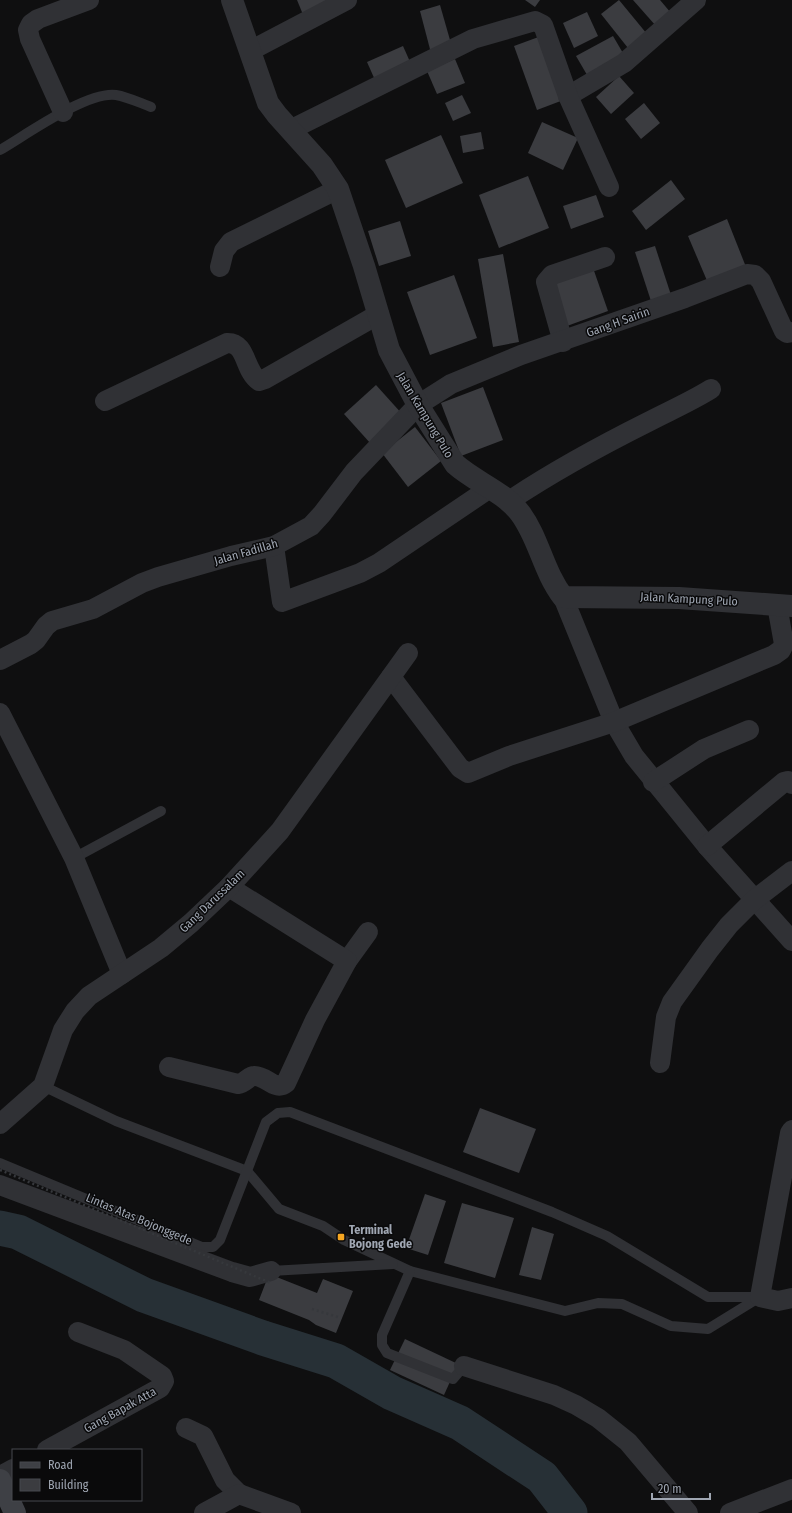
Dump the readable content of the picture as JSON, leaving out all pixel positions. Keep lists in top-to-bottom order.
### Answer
{
  "streets": {
    "street": [
      "Gang H Sairin",
      "Jalan Kampung Pulo",
      "Jalan Fadillah",
      "Gang Darussalam",
      "Gang Bapak Atta"
    ],
    "path": ["Lintas Atas Bojonggede"]
  },
  "crossings": [
    ["Gang H Sairin", "Jalan Kampung Pulo"],
    ["Gang H Sairin", "Jalan Fadillah"],
    ["Jalan Kampung Pulo", "Jalan Fadillah"]
  ],
  "places": {
    "transit": ["Terminal Bojong Gede"]
  },
  "legend": ["Road", "Building"],
  "scale_bar": "20 m"
}
